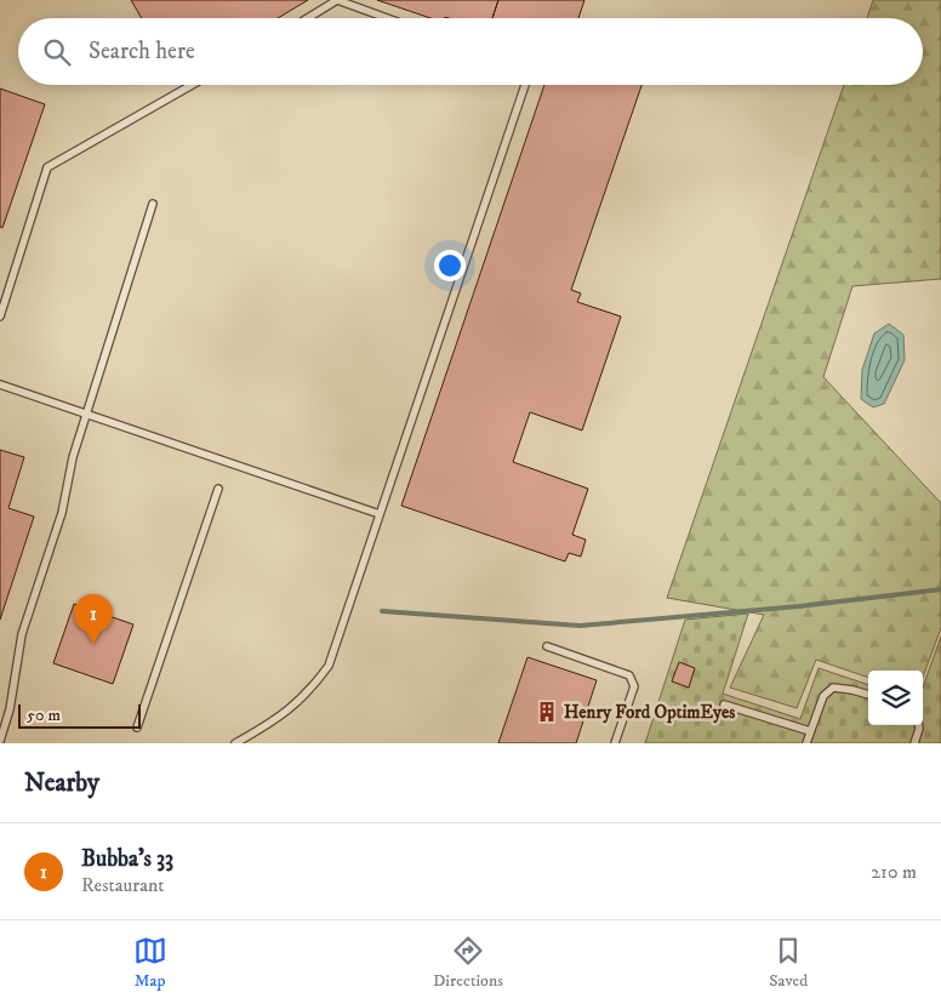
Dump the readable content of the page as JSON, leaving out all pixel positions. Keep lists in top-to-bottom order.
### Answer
{
  "places": {
    "building": ["Henry Ford OptimEyes"]
  },
  "scale_bar": "50 m",
  "page": {
    "search": "Search here",
    "pins": "1",
    "scale": "50 m",
    "heading": "Nearby",
    "list": [
      {
        "mark": "1",
        "name": "Bubba's 33",
        "note": "Restaurant",
        "value": "210 m"
      }
    ],
    "nav": ["Map", "Directions", "Saved"]
  }
}
